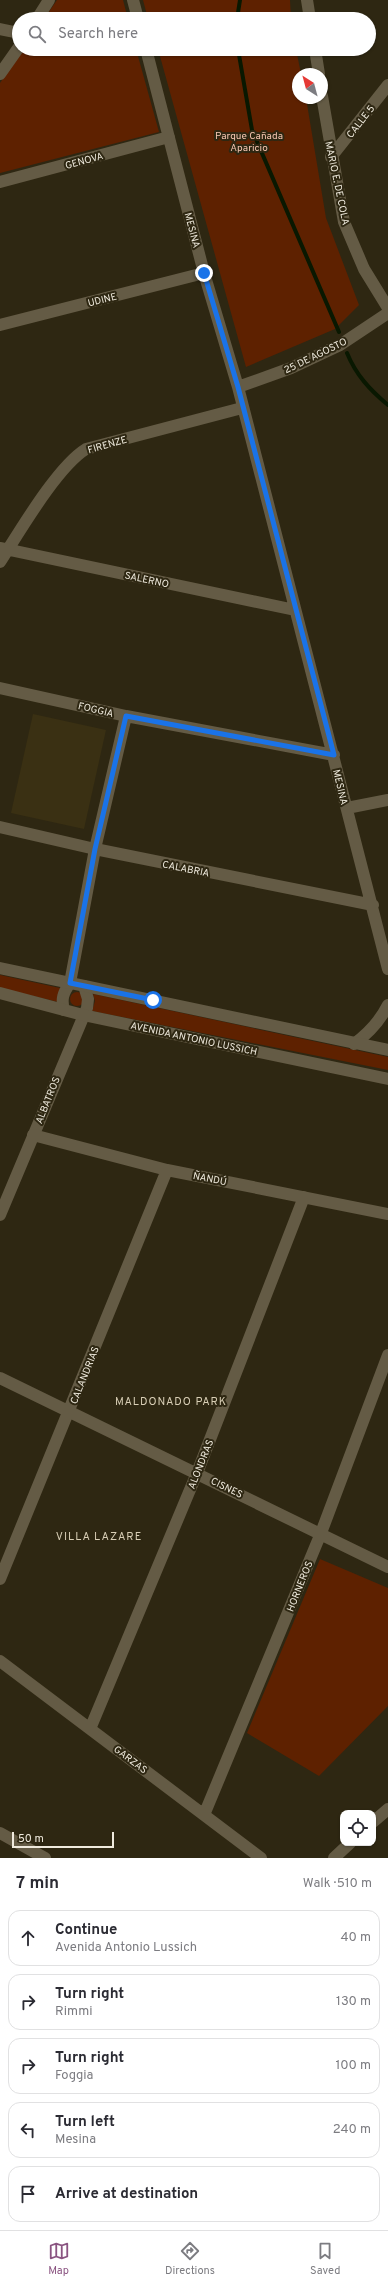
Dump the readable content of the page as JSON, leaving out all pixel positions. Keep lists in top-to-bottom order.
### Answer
{
  "streets": {
    "street": [
      "CALLE 5",
      "GENOVA",
      "MARIO E. DE COLA",
      "MESINA",
      "UDINE",
      "25 DE AGOSTO",
      "FIRENZE",
      "SALERNO",
      "FOGGIA",
      "CALABRIA",
      "AVENIDA ANTONIO LUSSICH",
      "ALBATROS",
      "ÑANDÚ",
      "CALANDRIAS",
      "ALONDRAS",
      "CISNES",
      "HORNEROS",
      "GARZAS"
    ]
  },
  "crossings": [
    ["CALLE 5", "MARIO E. DE COLA"],
    ["GENOVA", "MESINA"],
    ["MESINA", "UDINE"],
    ["MESINA", "25 DE AGOSTO"],
    ["MESINA", "FIRENZE"],
    ["MESINA", "SALERNO"],
    ["MESINA", "FOGGIA"],
    ["MESINA", "CALABRIA"],
    ["FIRENZE", "SALERNO"],
    ["AVENIDA ANTONIO LUSSICH", "ALBATROS"],
    ["ALBATROS", "ÑANDÚ"],
    ["ÑANDÚ", "CALANDRIAS"],
    ["ÑANDÚ", "ALONDRAS"],
    ["CALANDRIAS", "CISNES"],
    ["ALONDRAS", "CISNES"],
    ["ALONDRAS", "GARZAS"],
    ["CISNES", "HORNEROS"],
    ["HORNEROS", "GARZAS"]
  ],
  "districts": ["MALDONADO PARK", "VILLA LAZARE"],
  "parks": ["Parque Cañada Aparicio"],
  "scale_bar": "50 m",
  "north": "top left",
  "page": {
    "search": "Search here",
    "scale": "50 m",
    "heading": ["7 min", "Walk · 510 m"],
    "list": [
      ["Continue", "Avenida Antonio Lussich", "40 m"],
      ["Turn right", "Rimmi", "130 m"],
      ["Turn right", "Foggia", "100 m"],
      ["Turn left", "Mesina", "240 m"],
      "Arrive at destination"
    ],
    "nav": ["Map", "Directions", "Saved"]
  }
}
